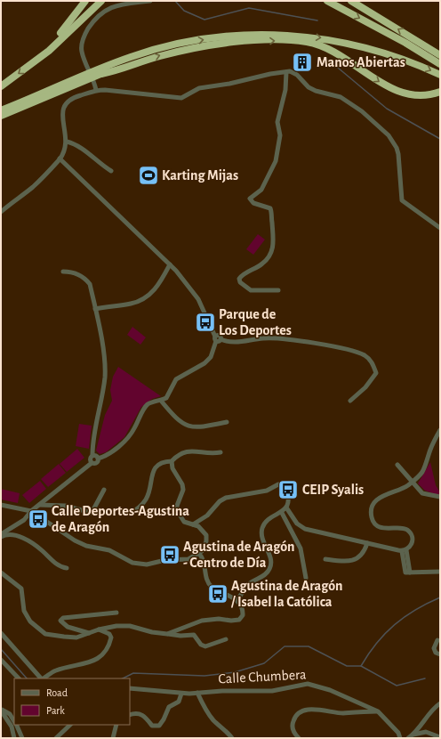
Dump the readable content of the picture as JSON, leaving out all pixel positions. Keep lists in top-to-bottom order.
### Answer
{
  "streets": {
    "street": ["Calle Chumbera"]
  },
  "places": {
    "building": ["Manos Abiertas"],
    "sports": ["Karting Mijas"],
    "bus stop": [
      "Parque de Los Deportes",
      "CEIP Syalis",
      "Calle Deportes-Agustina de Aragón",
      "Agustina de Aragón - Centro de Día",
      "Agustina de Aragón / Isabel la Católica"
    ]
  },
  "legend": ["Road", "Park"]
}
